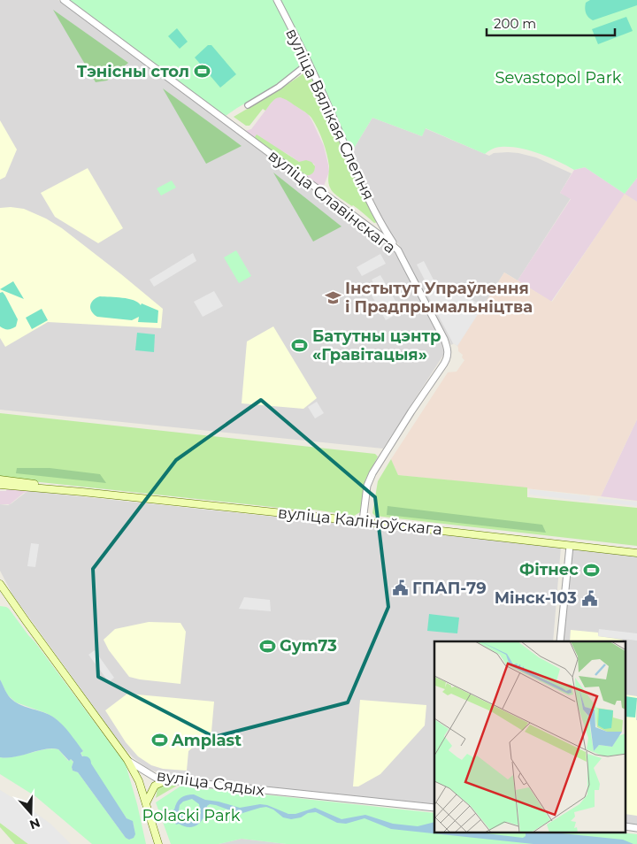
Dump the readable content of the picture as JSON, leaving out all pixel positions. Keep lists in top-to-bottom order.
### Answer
{
  "streets": {
    "main road": ["вуліца Каліноўскага", "вуліца Сядых"],
    "street": ["вуліца Вялікая Слепня", "вуліца Славінскага"]
  },
  "crossings": [
    ["вуліца Вялікая Слепня", "вуліца Славінскага"],
    ["вуліца Славінскага", "вуліца Каліноўскага"]
  ],
  "parks": ["Sevastopol Park", "Polacki Park"],
  "places": {
    "sports": [
      "Тэнісны стол",
      "Батутны цэнтр «Гравітацыя»",
      "Фітнес",
      "Gym73",
      "Amplast"
    ],
    "school or university": ["Інстытут Упраўлення і Прадпрымальніцтва"],
    "public building": ["ГПАП-79", "Мінск-103"]
  },
  "scale_bar": "200 m",
  "north": "bottom"
}
